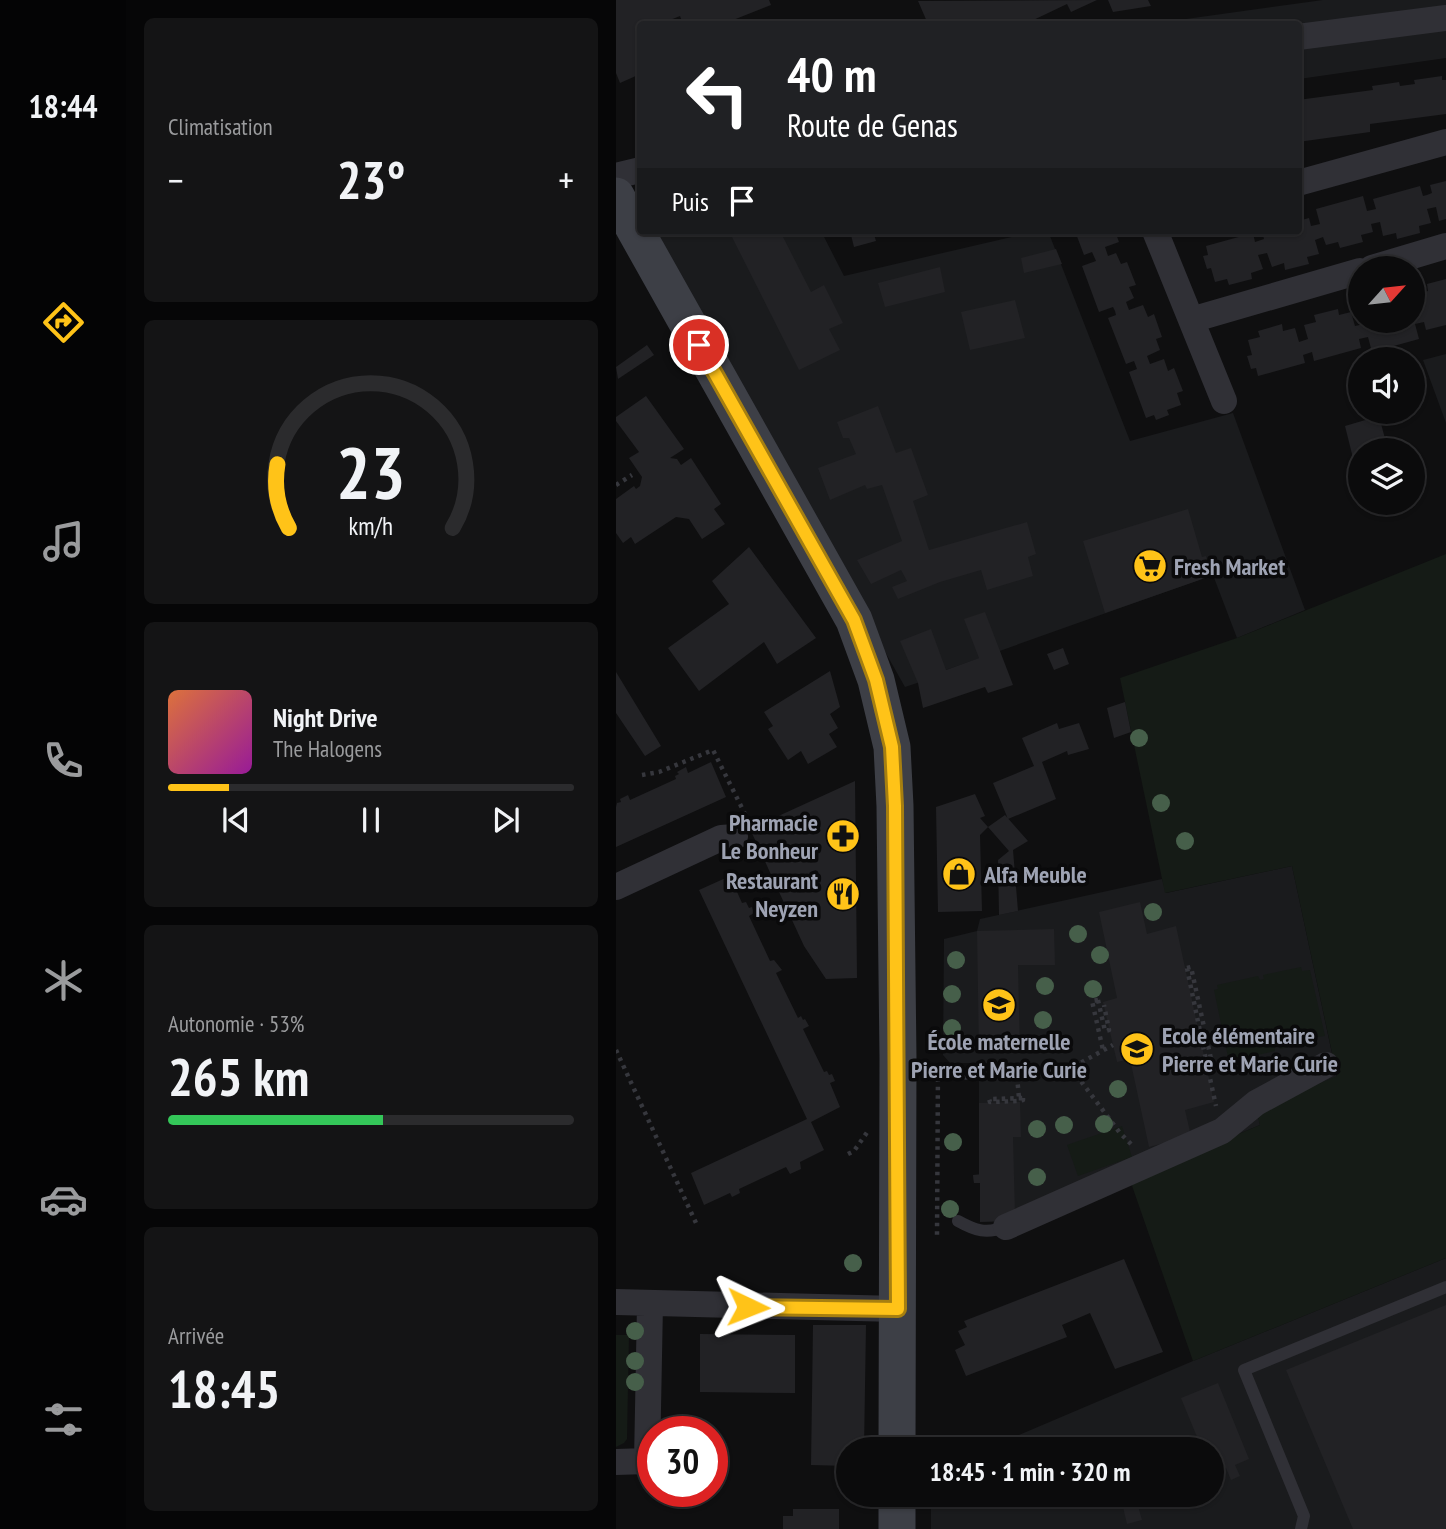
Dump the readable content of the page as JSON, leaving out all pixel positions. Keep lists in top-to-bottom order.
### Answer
{
  "places": {
    "supermarket": ["Fresh Market"],
    "pharmacy": ["Pharmacie Le Bonheur"],
    "shop": ["Alfa Meuble"],
    "restaurant": ["Restaurant Neyzen"],
    "school or university": ["École maternelle Pierre et Marie Curie", "Ecole élémentaire Pierre et Marie Curie"]
  },
  "north": "top right",
  "page": {
    "tabs": "18:44",
    "tile": [
      "Climatisation",
      ["Autonomie · 53%", "265 km"],
      ["Arrivée", "18:45"]
    ],
    "turn": ["40 m", "Route de Genas"],
    "heat": ["−", "23°", "+"],
    "then": "Puis",
    "song": ["Night Drive", "The Halogens"],
    "limit": "30",
    "trip": "18:45 · 1 min · 320 m",
    "gauge": ["23", "km/h"]
  }
}
